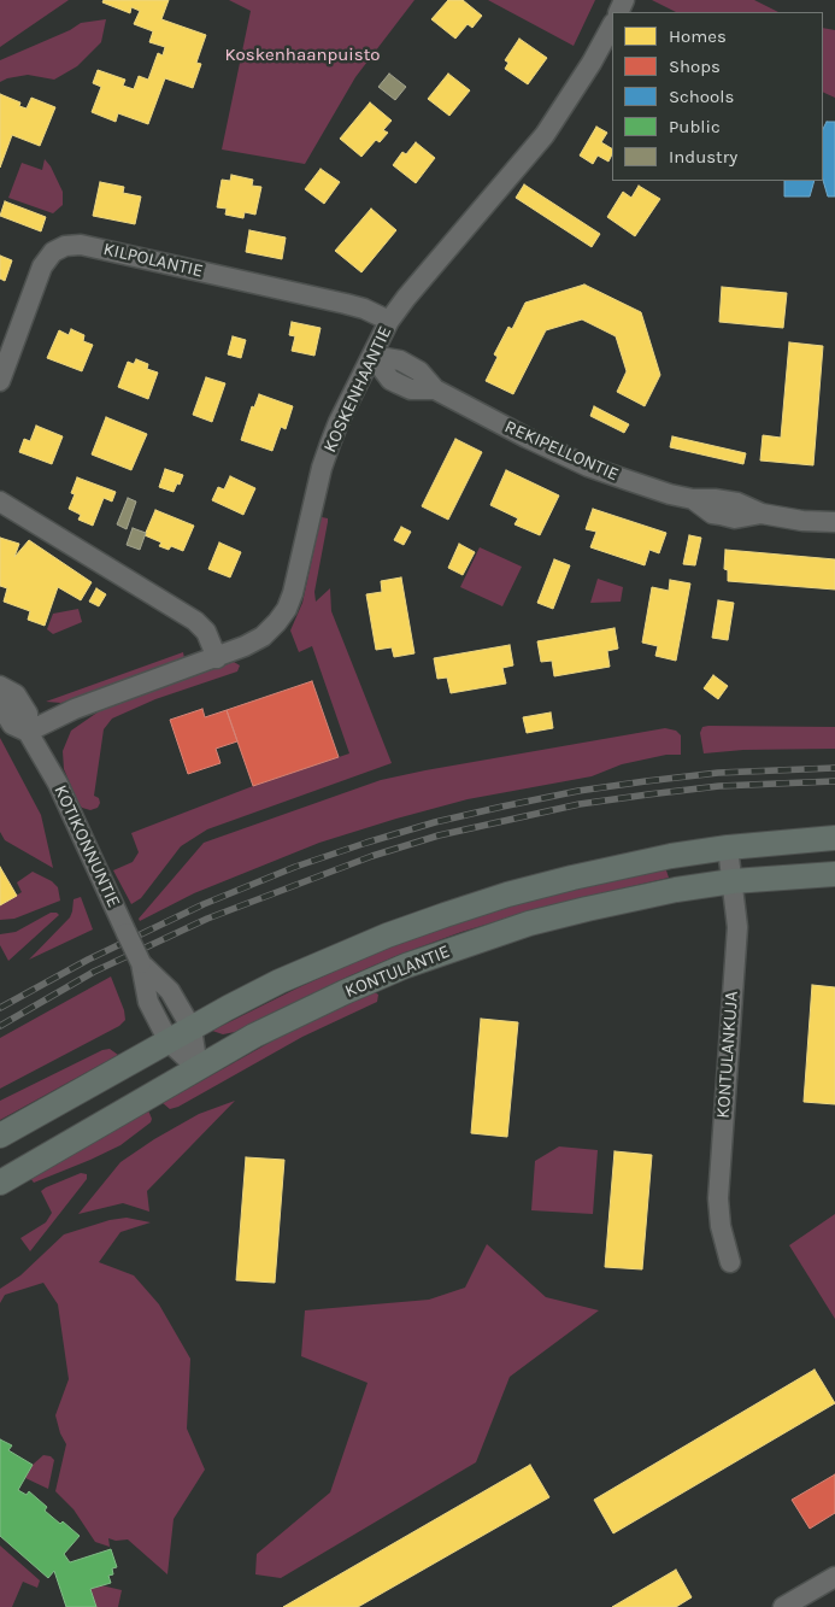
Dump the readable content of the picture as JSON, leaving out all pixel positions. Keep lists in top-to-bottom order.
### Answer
{
  "streets": {
    "main road": ["KONTULANTIE"],
    "street": [
      "KILPOLANTIE",
      "KOSKENHAANTIE",
      "REKIPELLONTIE",
      "KOTIKONNUNTIE",
      "KONTULANKUJA"
    ]
  },
  "crossings": [
    ["KILPOLANTIE", "KOSKENHAANTIE"],
    ["KOSKENHAANTIE", "REKIPELLONTIE"],
    ["KOSKENHAANTIE", "KOTIKONNUNTIE"],
    ["KOTIKONNUNTIE", "KONTULANTIE"],
    ["KONTULANTIE", "KONTULANKUJA"]
  ],
  "parks": ["Koskenhaanpuisto"],
  "legend": [
    "Homes",
    "Shops",
    "Schools",
    "Public",
    "Industry"
  ]
}
